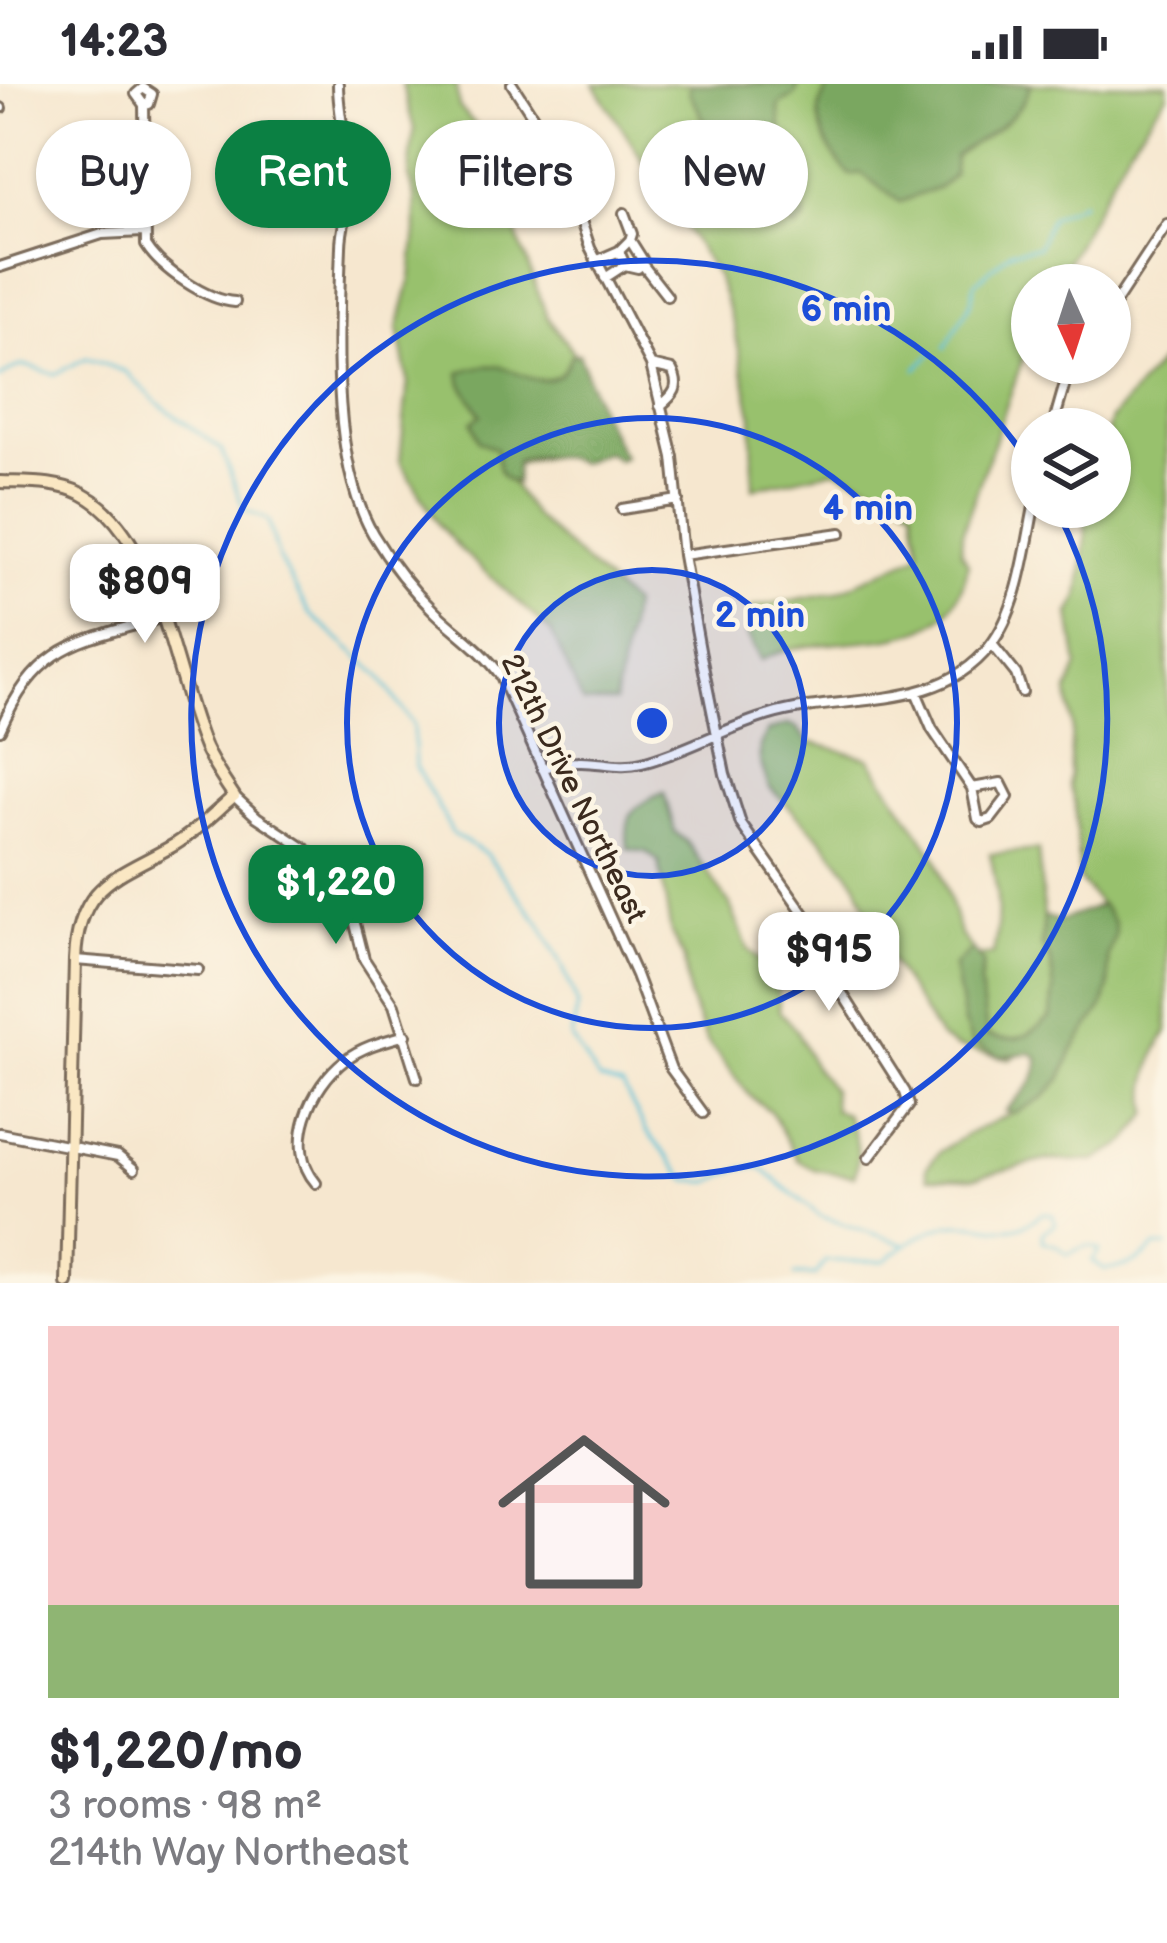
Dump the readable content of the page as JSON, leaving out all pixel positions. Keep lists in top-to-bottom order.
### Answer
{
  "streets": {
    "street": ["212th Drive Northeast"]
  },
  "north": "bottom",
  "page": {
    "status": "14:23",
    "chip": [
      "Buy",
      "Rent",
      "Filters",
      "New"
    ],
    "price": ["$809", "$1,220", "$915"],
    "list": [
      {
        "name": "$1,220/mo",
        "note": "3 rooms · 98 m² · 214th Way Northeast"
      }
    ]
  },
  "rings": ["6 min", "4 min", "2 min"]
}
